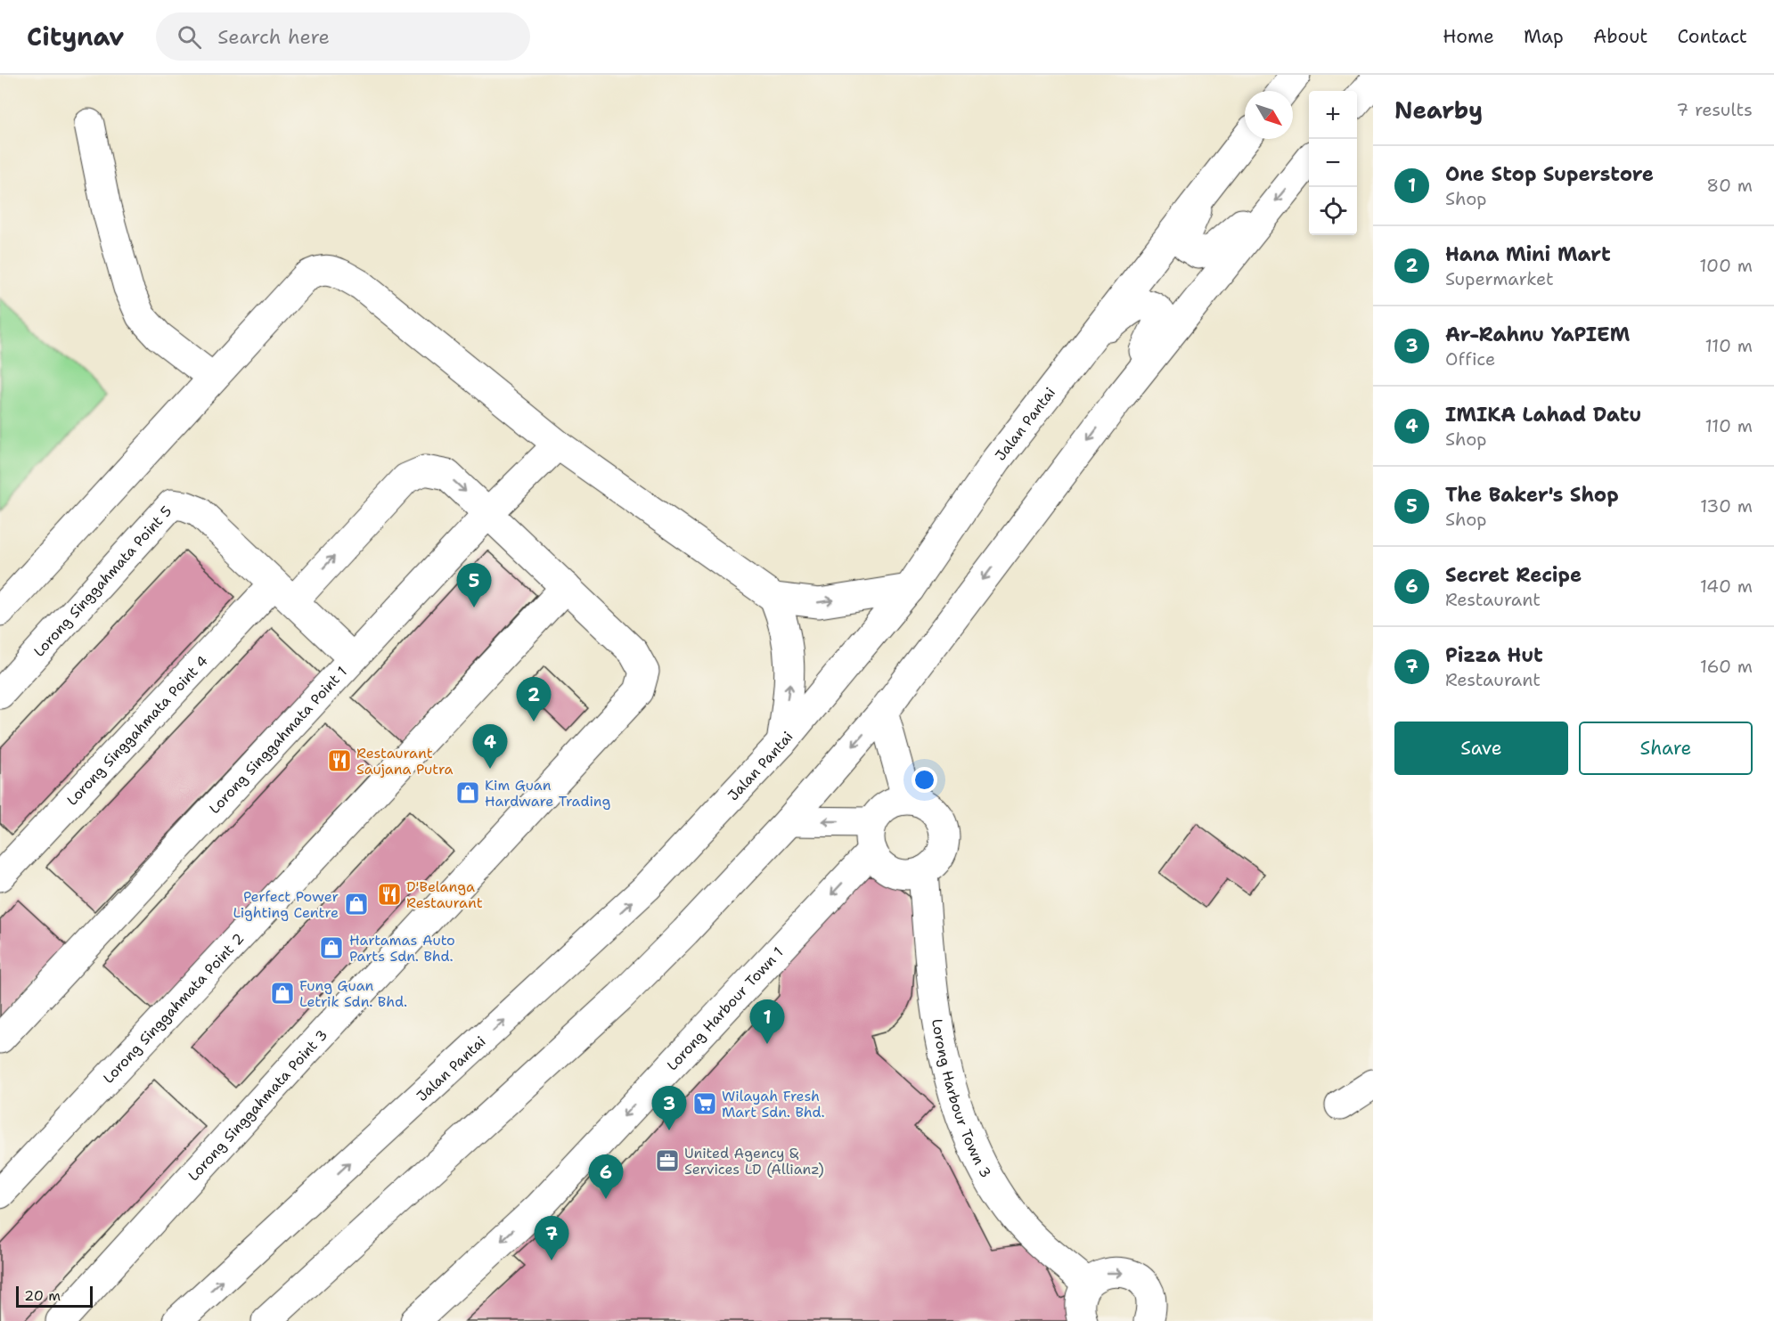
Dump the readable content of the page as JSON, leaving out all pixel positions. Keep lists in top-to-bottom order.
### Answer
{
  "streets": {
    "street": [
      "Jalan Pantai",
      "Lorong Singgahmata Point 5",
      "Lorong Singgahmata Point 4",
      "Lorong Singgahmata Point 1",
      "Lorong Singgahmata Point 2",
      "Lorong Harbour Town 1",
      "Lorong Harbour Town 3",
      "Lorong Singgahmata Point 3"
    ]
  },
  "crossings": [
    ["Lorong Singgahmata Point 5", "Lorong Singgahmata Point 4"],
    ["Lorong Singgahmata Point 5", "Lorong Singgahmata Point 1"],
    ["Lorong Singgahmata Point 4", "Lorong Singgahmata Point 1"],
    ["Lorong Singgahmata Point 4", "Lorong Singgahmata Point 3"],
    ["Lorong Singgahmata Point 1", "Lorong Singgahmata Point 3"],
    ["Lorong Singgahmata Point 2", "Lorong Singgahmata Point 3"],
    ["Lorong Harbour Town 1", "Lorong Harbour Town 3"]
  ],
  "places": {
    "restaurant": ["Restaurant Saujana Putra", "D'Belanga Restaurant"],
    "shop": [
      "Kim Guan Hardware Trading",
      "Perfect Power Lighting Centre",
      "Hartamas Auto Parts Sdn. Bhd.",
      "Fung Guan Letrik Sdn. Bhd."
    ],
    "supermarket": ["Wilayah Fresh Mart Sdn. Bhd."],
    "office": ["United Agency & Services LD (Allianz)"]
  },
  "scale_bar": "20 m",
  "north": "bottom right",
  "page": {
    "header": "Citynav",
    "search": "Search here",
    "nav": [
      "Home",
      "Map",
      "About",
      "Contact"
    ],
    "heading": ["Nearby", "7 results"],
    "map_buttons": ["+", "−"],
    "list": [
      {
        "mark": "1",
        "name": "One Stop Superstore",
        "note": "Shop",
        "value": "80 m"
      },
      {
        "mark": "2",
        "name": "Hana Mini Mart",
        "note": "Supermarket",
        "value": "100 m"
      },
      {
        "mark": "3",
        "name": "Ar-Rahnu YaPIEM",
        "note": "Office",
        "value": "110 m"
      },
      {
        "mark": "4",
        "name": "IMIKA Lahad Datu",
        "note": "Shop",
        "value": "110 m"
      },
      {
        "mark": "5",
        "name": "The Baker's Shop",
        "note": "Shop",
        "value": "130 m"
      },
      {
        "mark": "6",
        "name": "Secret Recipe",
        "note": "Restaurant",
        "value": "140 m"
      },
      {
        "mark": "7",
        "name": "Pizza Hut",
        "note": "Restaurant",
        "value": "160 m"
      }
    ],
    "pins": [
      "5",
      "2",
      "4",
      "1",
      "3",
      "6",
      "7"
    ],
    "buttons": ["Save", "Share"],
    "scale": "20 m"
  }
}
